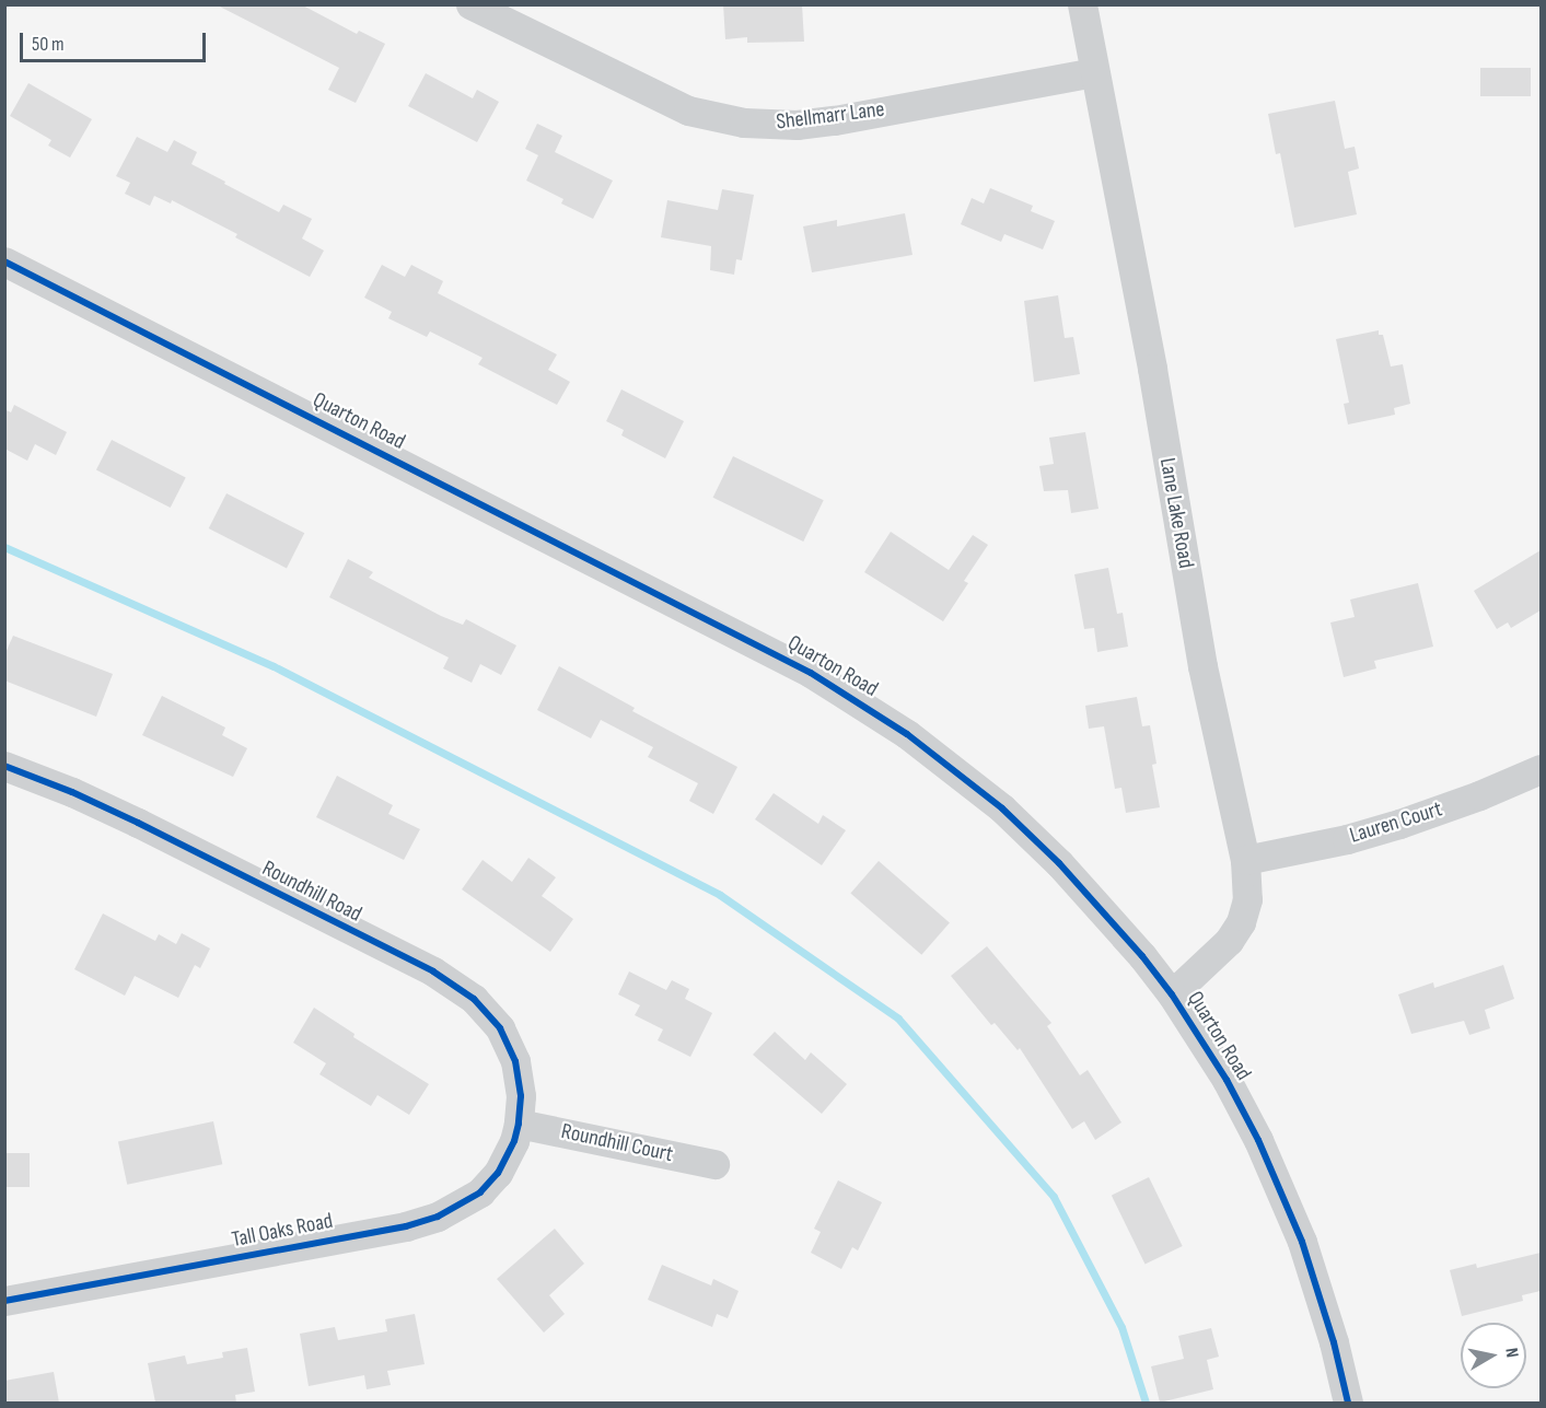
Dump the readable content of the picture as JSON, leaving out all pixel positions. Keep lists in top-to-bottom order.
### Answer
{
  "streets": {
    "street": [
      "Shellmarr Lane",
      "Quarton Road",
      "Lane Lake Road",
      "Lauren Court",
      "Roundhill Road",
      "Roundhill Court",
      "Tall Oaks Road"
    ]
  },
  "crossings": [
    ["Shellmarr Lane", "Lane Lake Road"],
    ["Quarton Road", "Lane Lake Road"],
    ["Lane Lake Road", "Lauren Court"],
    ["Roundhill Road", "Roundhill Court"],
    ["Roundhill Road", "Tall Oaks Road"],
    ["Roundhill Court", "Tall Oaks Road"]
  ],
  "scale_bar": "50 m",
  "north": "right"
}
